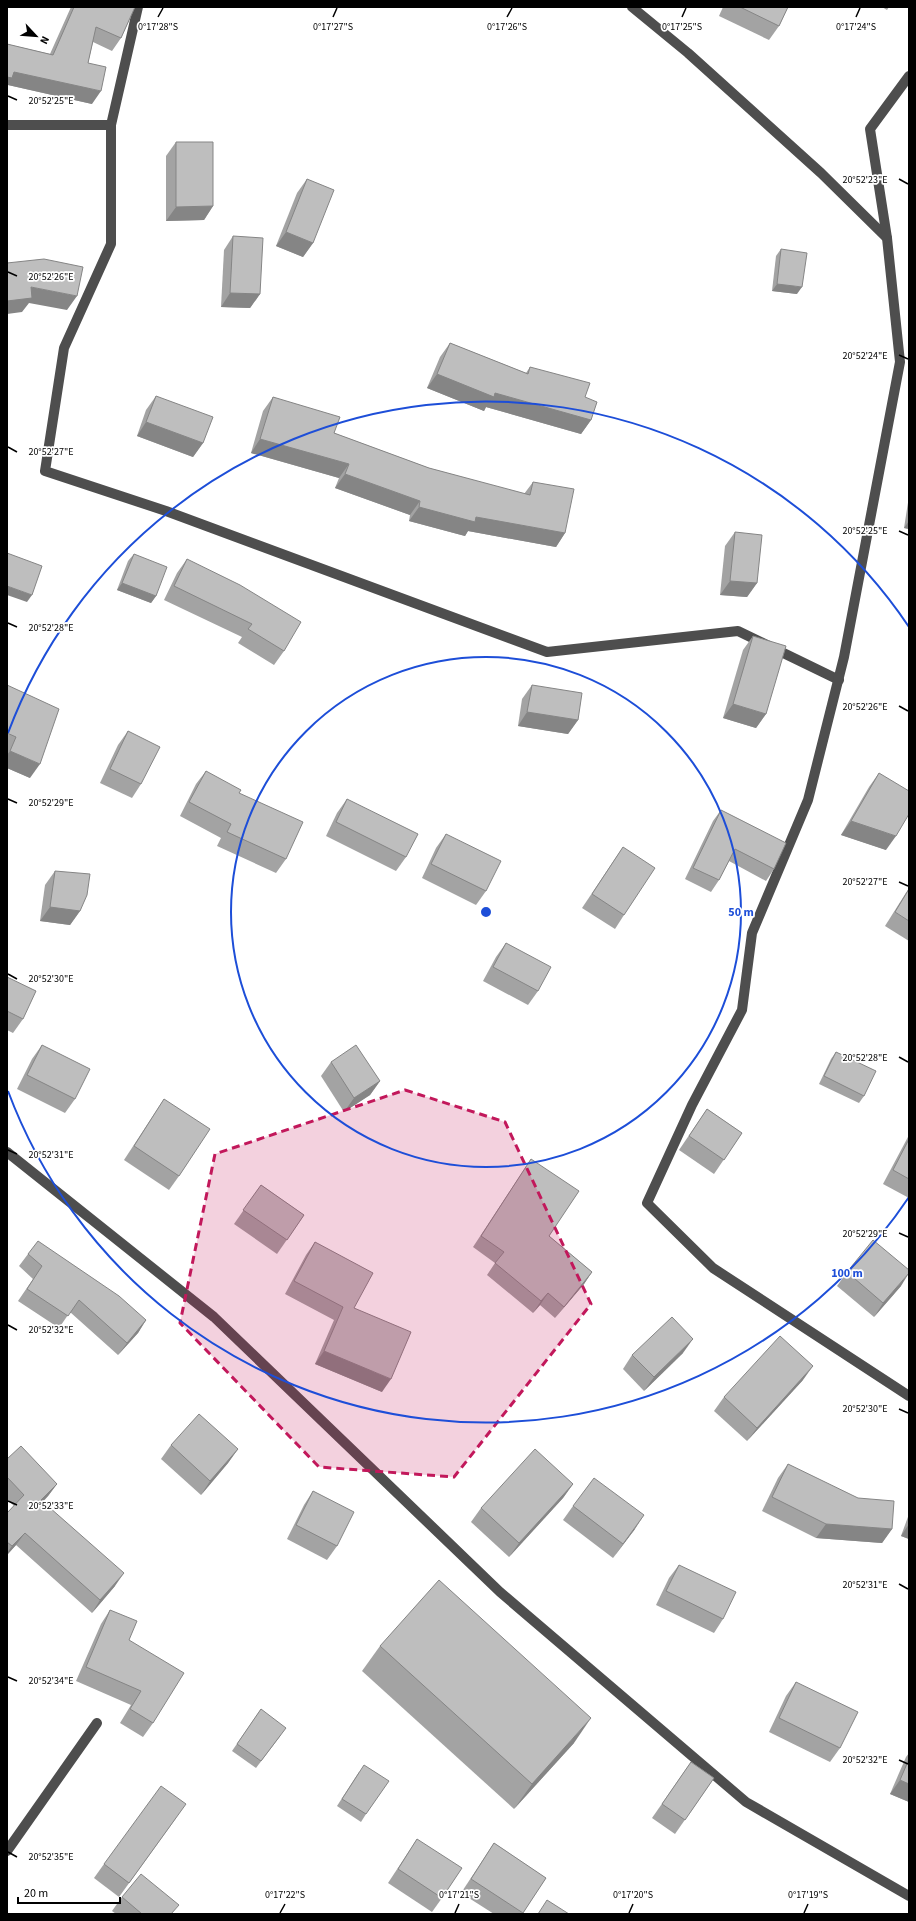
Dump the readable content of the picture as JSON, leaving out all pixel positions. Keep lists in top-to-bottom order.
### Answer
{
  "scale_bar": "20 m",
  "north": "bottom right",
  "coordinates": [
    "0°17'27\"S",
    "0°17'28\"S",
    "0°17'26\"S",
    "0°17'25\"S",
    "0°17'24\"S",
    "20°52'25\"E",
    "20°52'23\"E",
    "20°52'26\"E",
    "20°52'24\"E",
    "20°52'27\"E",
    "20°52'28\"E",
    "20°52'29\"E",
    "20°52'30\"E",
    "20°52'31\"E",
    "20°52'32\"E",
    "20°52'33\"E",
    "20°52'34\"E",
    "20°52'35\"E",
    "0°17'22\"S",
    "0°17'21\"S",
    "0°17'20\"S",
    "0°17'19\"S"
  ],
  "rings": ["50 m", "100 m"]
}
